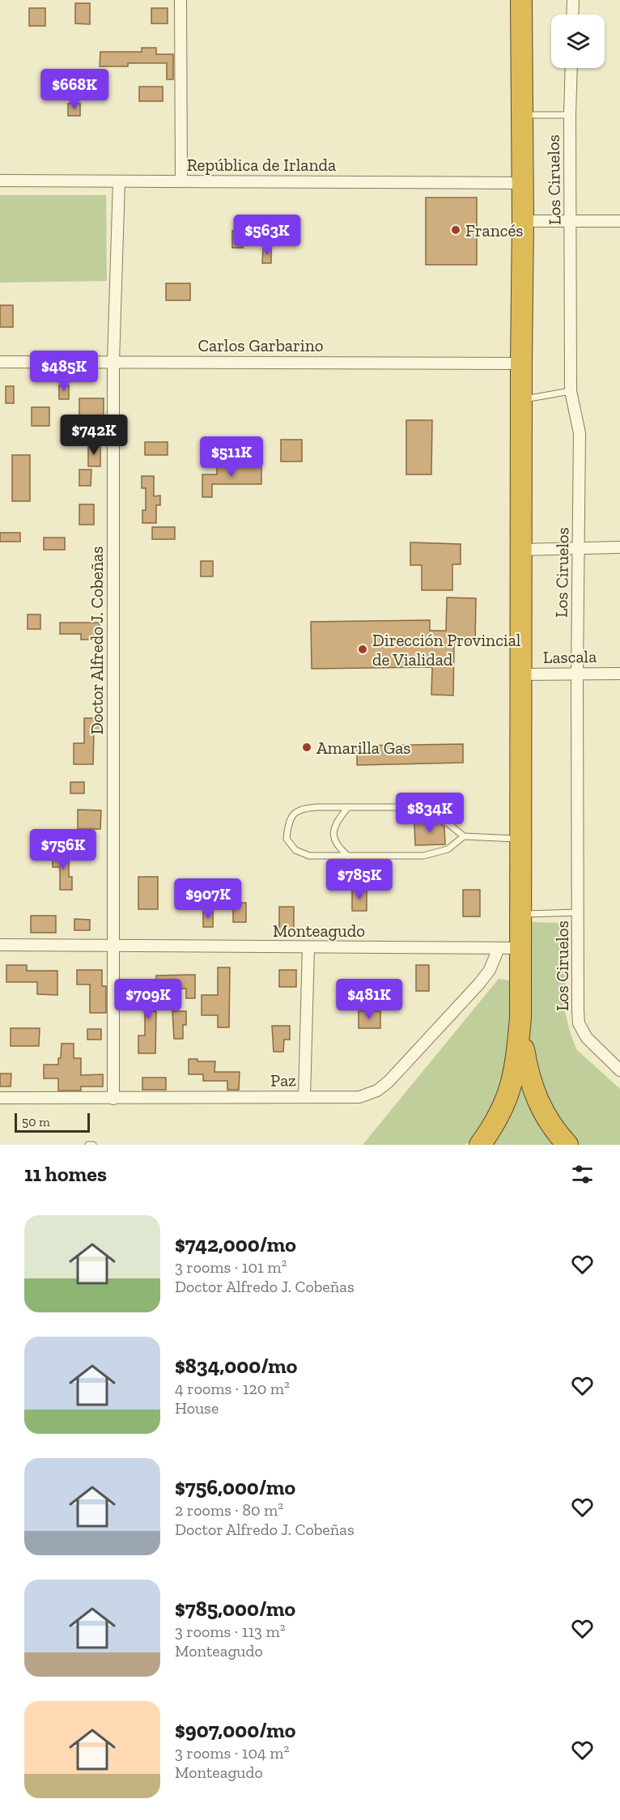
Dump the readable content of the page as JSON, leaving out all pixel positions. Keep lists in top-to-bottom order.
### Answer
{
  "streets": {
    "street": [
      "República de Irlanda",
      "Los Ciruelos",
      "Carlos Garbarino",
      "Doctor Alfredo J. Cobeñas",
      "Lascala",
      "Monteagudo",
      "Paz"
    ]
  },
  "crossings": [
    ["República de Irlanda", "Doctor Alfredo J. Cobeñas"],
    ["Los Ciruelos", "Lascala"],
    ["Carlos Garbarino", "Doctor Alfredo J. Cobeñas"],
    ["Doctor Alfredo J. Cobeñas", "Monteagudo"],
    ["Doctor Alfredo J. Cobeñas", "Paz"],
    ["Monteagudo", "Paz"]
  ],
  "places": ["Francés", "Dirección Provincial de Vialidad", "Amarilla Gas"],
  "scale_bar": "50 m",
  "page": {
    "price": [
      "$668K",
      "$563K",
      "$485K",
      "$742K",
      "$511K",
      "$834K",
      "$756K",
      "$785K",
      "$907K",
      "$709K",
      "$481K"
    ],
    "scale": "50 m",
    "heading": "11 homes",
    "list": [
      {
        "name": "$742,000/mo",
        "note": "3 rooms · 101 m² · Doctor Alfredo J. Cobeñas"
      },
      {
        "name": "$834,000/mo",
        "note": "4 rooms · 120 m² · House"
      },
      {
        "name": "$756,000/mo",
        "note": "2 rooms · 80 m² · Doctor Alfredo J. Cobeñas"
      },
      {
        "name": "$785,000/mo",
        "note": "3 rooms · 113 m² · Monteagudo"
      },
      {
        "name": "$907,000/mo",
        "note": "3 rooms · 104 m² · Monteagudo"
      }
    ]
  }
}
